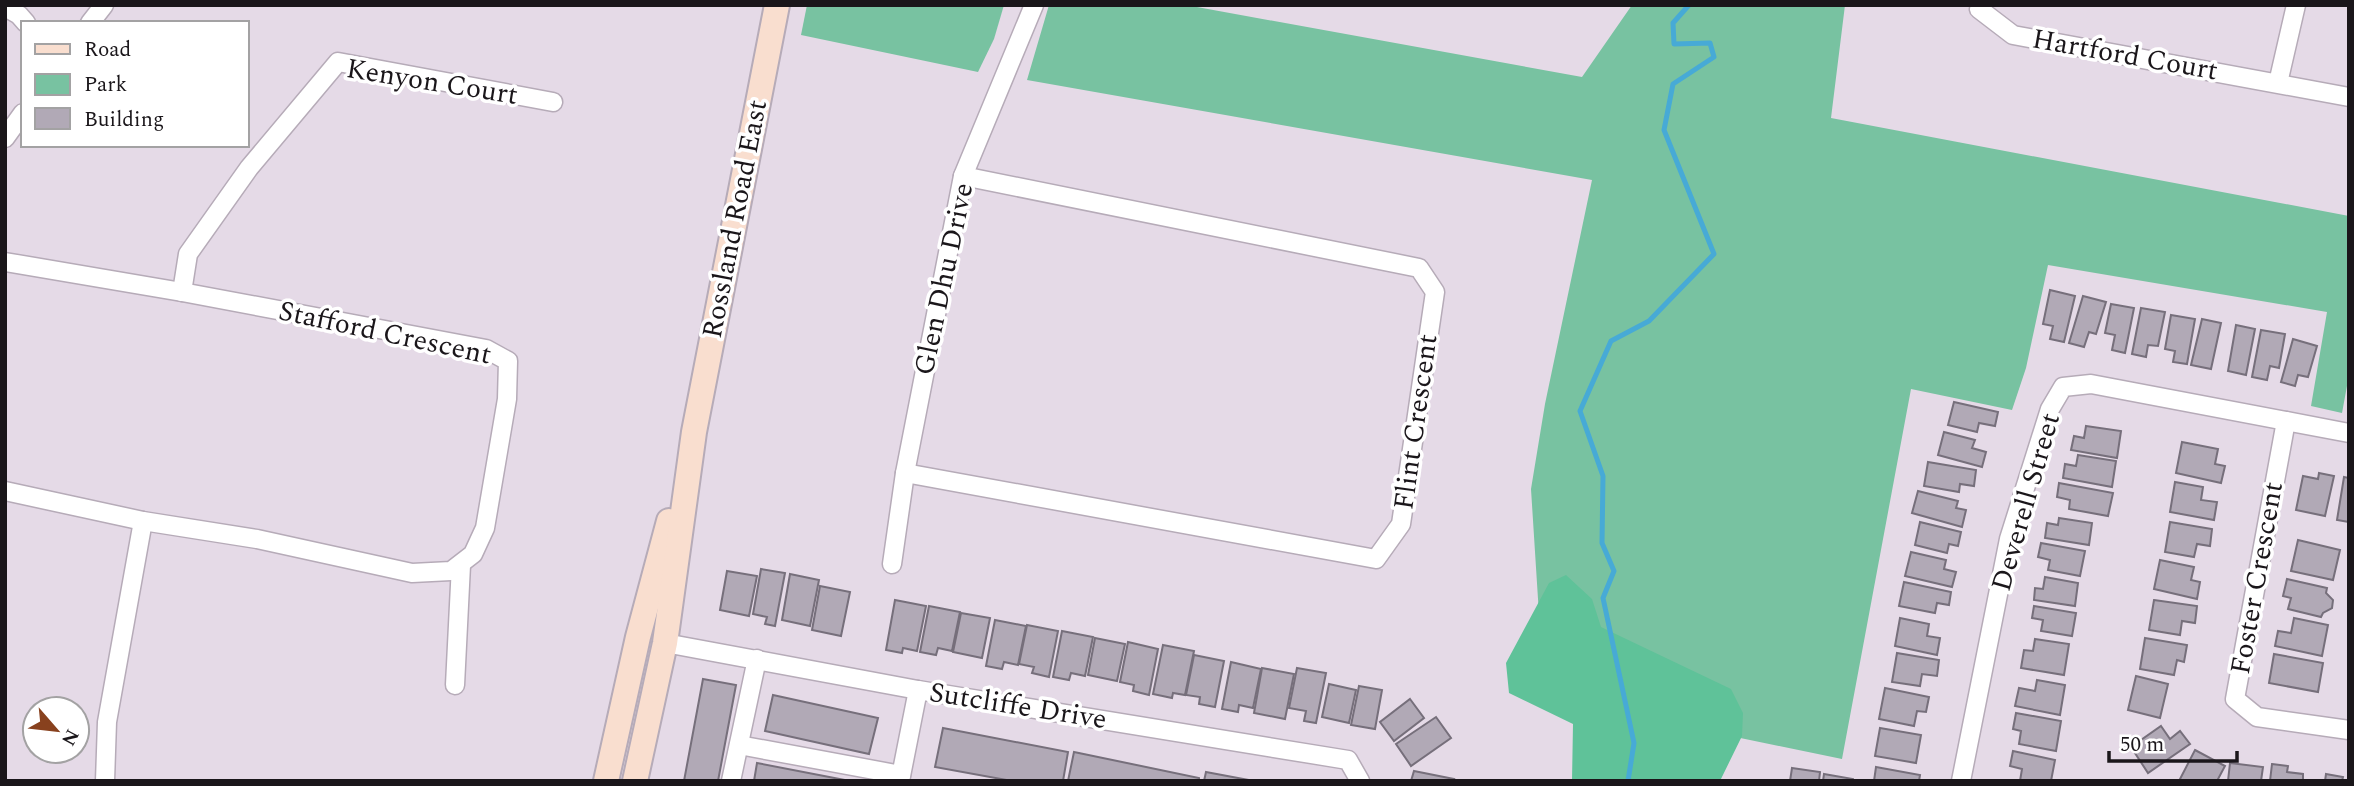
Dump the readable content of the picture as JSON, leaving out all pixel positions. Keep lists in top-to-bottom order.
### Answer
{
  "streets": {
    "main road": ["Rossland Road East"],
    "street": [
      "Hartford Court",
      "Kenyon Court",
      "Glen Dhu Drive",
      "Stafford Crescent",
      "Flint Crescent",
      "Deverell Street",
      "Foster Crescent",
      "Sutcliffe Drive"
    ]
  },
  "crossings": [
    ["Kenyon Court", "Stafford Crescent"],
    ["Rossland Road East", "Sutcliffe Drive"],
    ["Glen Dhu Drive", "Flint Crescent"],
    ["Deverell Street", "Foster Crescent"]
  ],
  "legend": ["Road", "Park", "Building"],
  "scale_bar": "50 m",
  "north": "bottom right"
}
